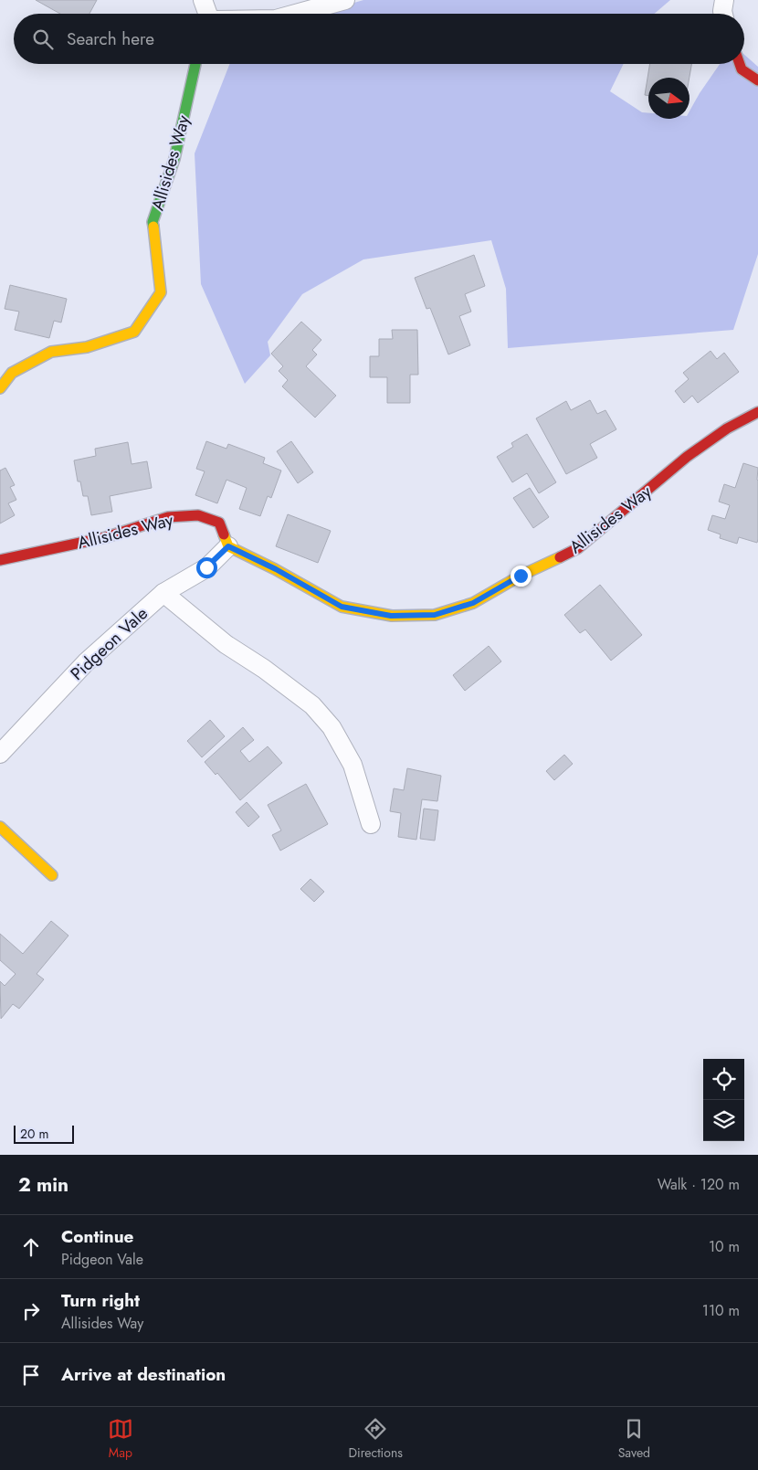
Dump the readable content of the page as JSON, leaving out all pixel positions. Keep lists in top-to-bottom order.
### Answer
{
  "streets": {
    "street": ["Allisides Way", "Pidgeon Vale"]
  },
  "crossings": [
    ["Allisides Way", "Pidgeon Vale"]
  ],
  "scale_bar": "20 m",
  "north": "right",
  "page": {
    "search": "Search here",
    "scale": "20 m",
    "heading": ["2 min", "Walk · 120 m"],
    "list": [
      ["Continue", "Pidgeon Vale", "10 m"],
      ["Turn right", "Allisides Way", "110 m"],
      "Arrive at destination"
    ],
    "nav": ["Map", "Directions", "Saved"]
  }
}
